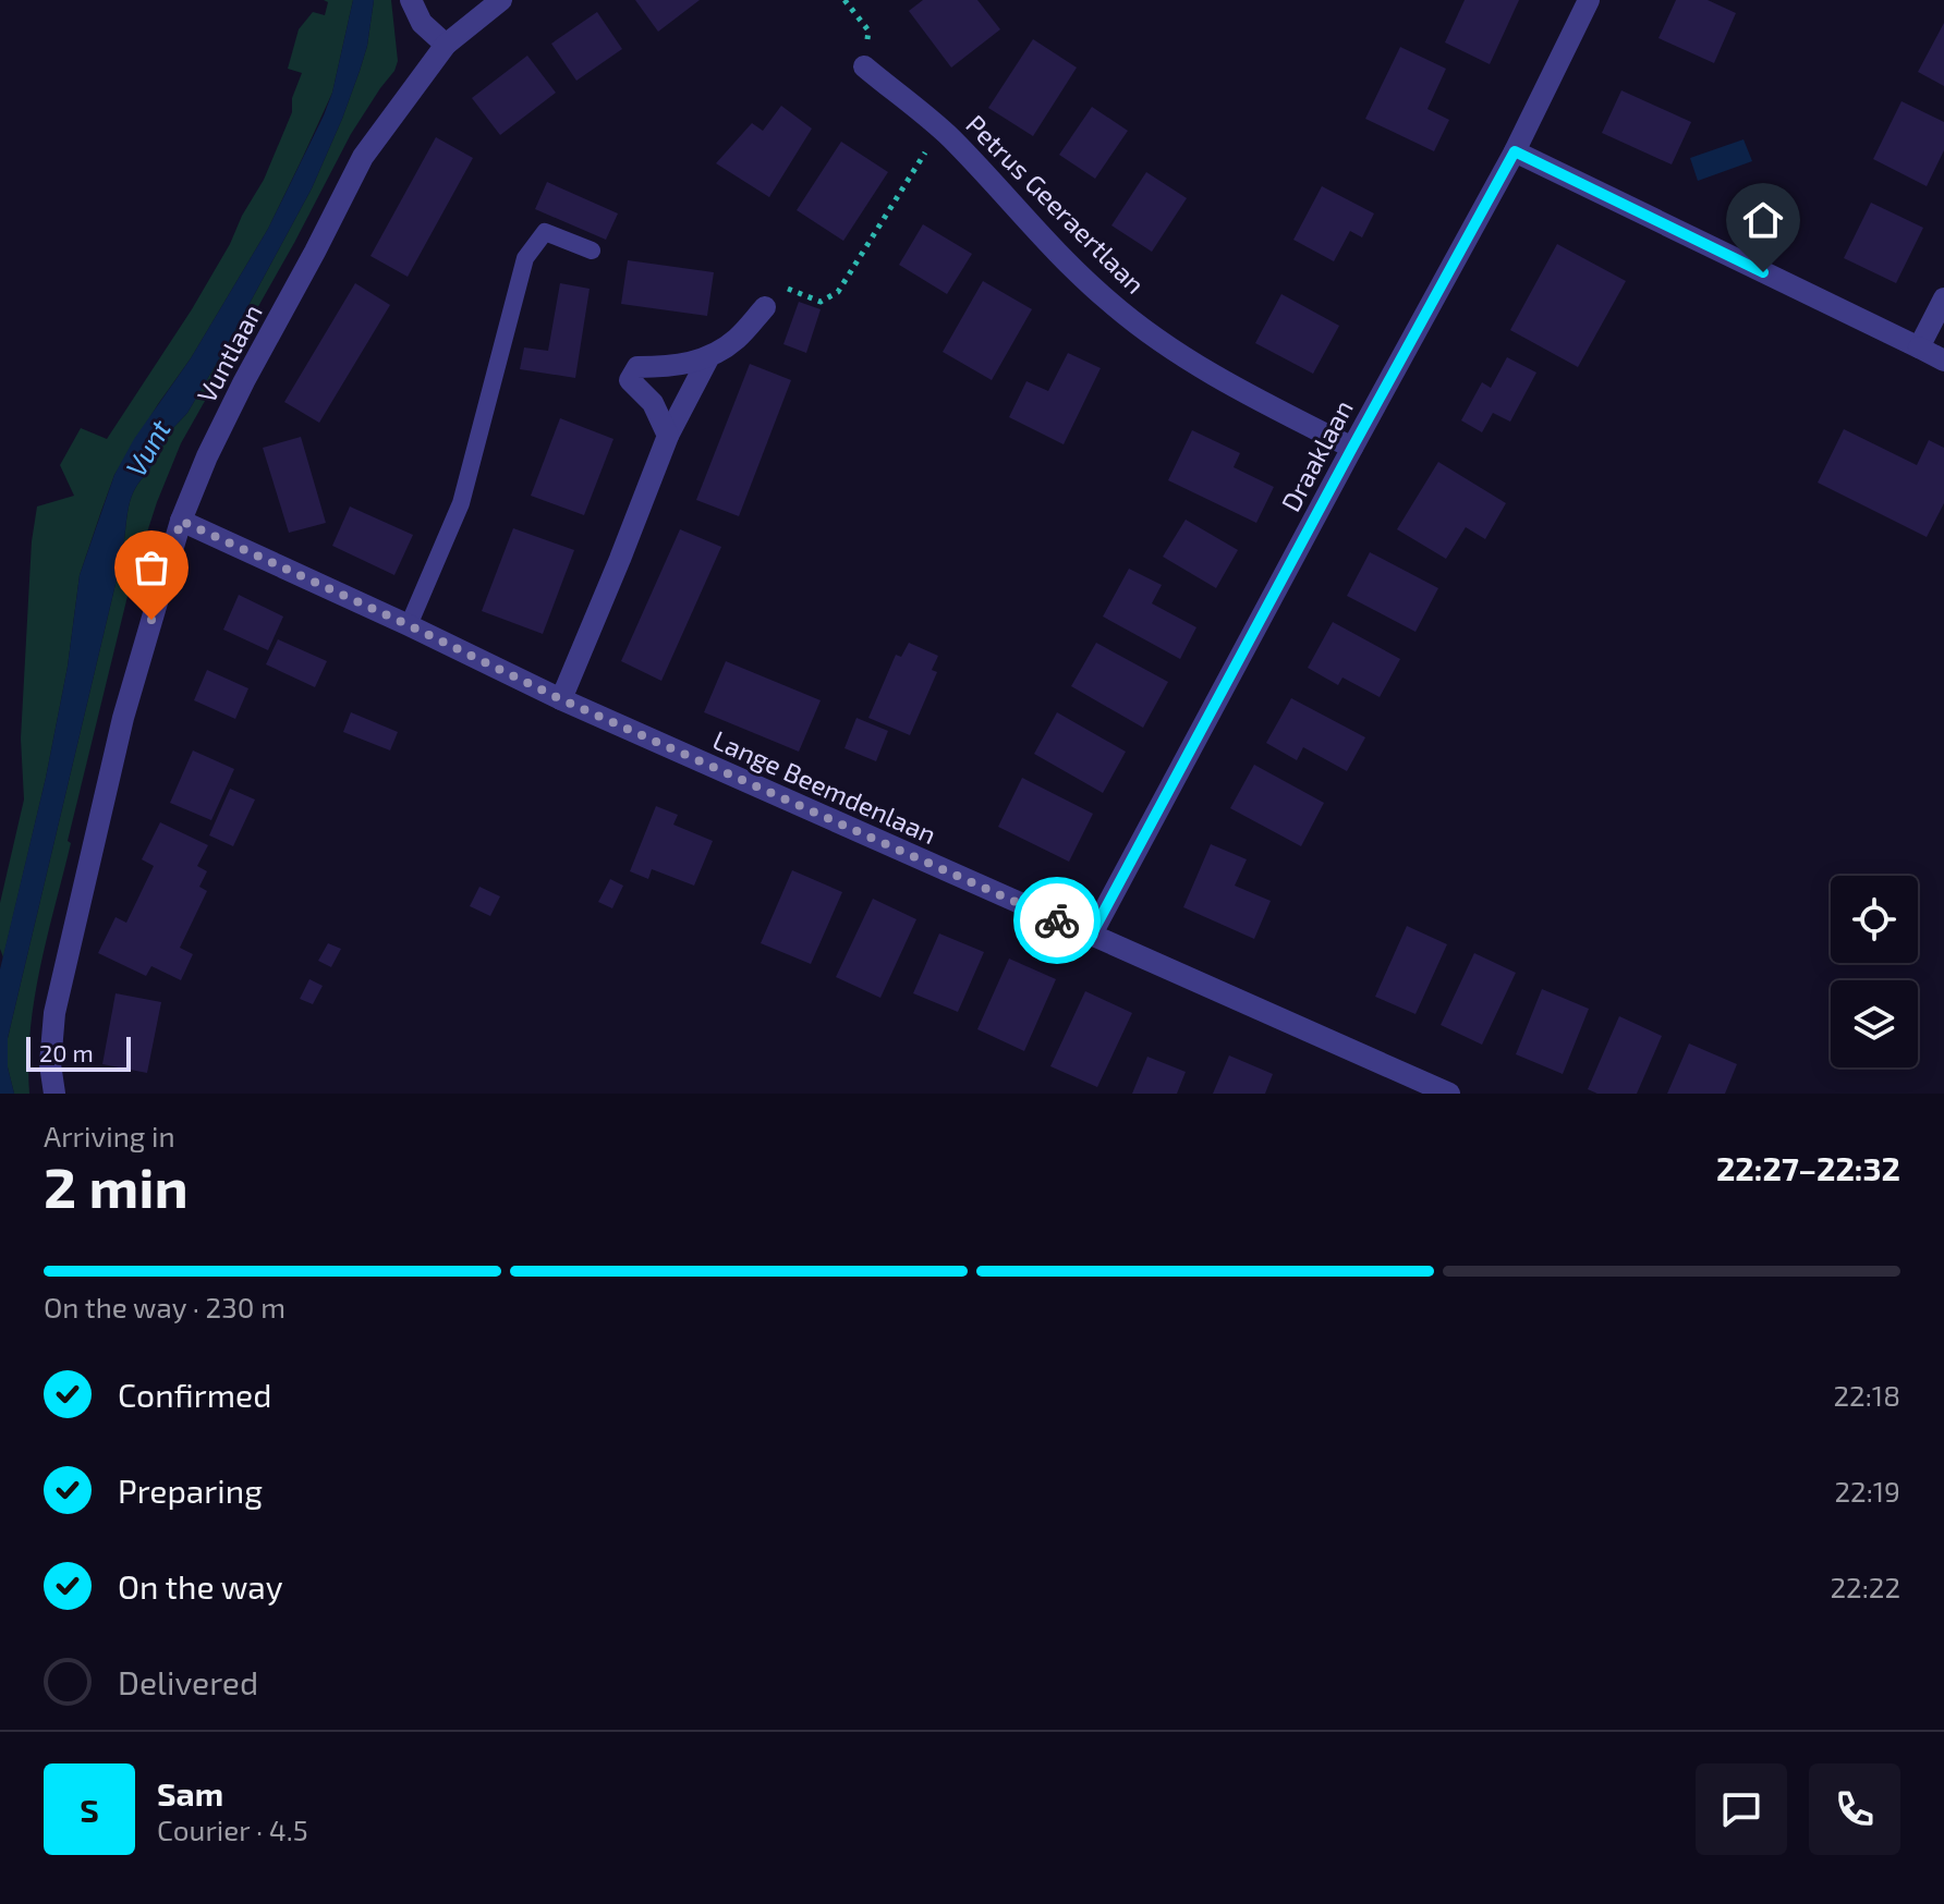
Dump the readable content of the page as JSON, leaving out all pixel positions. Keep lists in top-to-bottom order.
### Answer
{
  "streets": {
    "street": [
      "Petrus Geeraertlaan",
      "Vuntlaan",
      "Draaklaan",
      "Lange Beemdenlaan"
    ]
  },
  "crossings": [
    ["Petrus Geeraertlaan", "Draaklaan"],
    ["Vuntlaan", "Lange Beemdenlaan"],
    ["Draaklaan", "Lange Beemdenlaan"]
  ],
  "water": ["Vunt"],
  "scale_bar": "20 m",
  "page": {
    "scale": "20 m",
    "heading": ["2 min", "Arriving in", "22:27–22:32"],
    "panel": ["Sam", "Courier · 4.5"],
    "bar": "On the way · 230 m",
    "list": [
      ["Confirmed", "22:18"],
      ["Preparing", "22:19"],
      ["On the way", "22:22"],
      "Delivered"
    ],
    "round": "S"
  }
}
